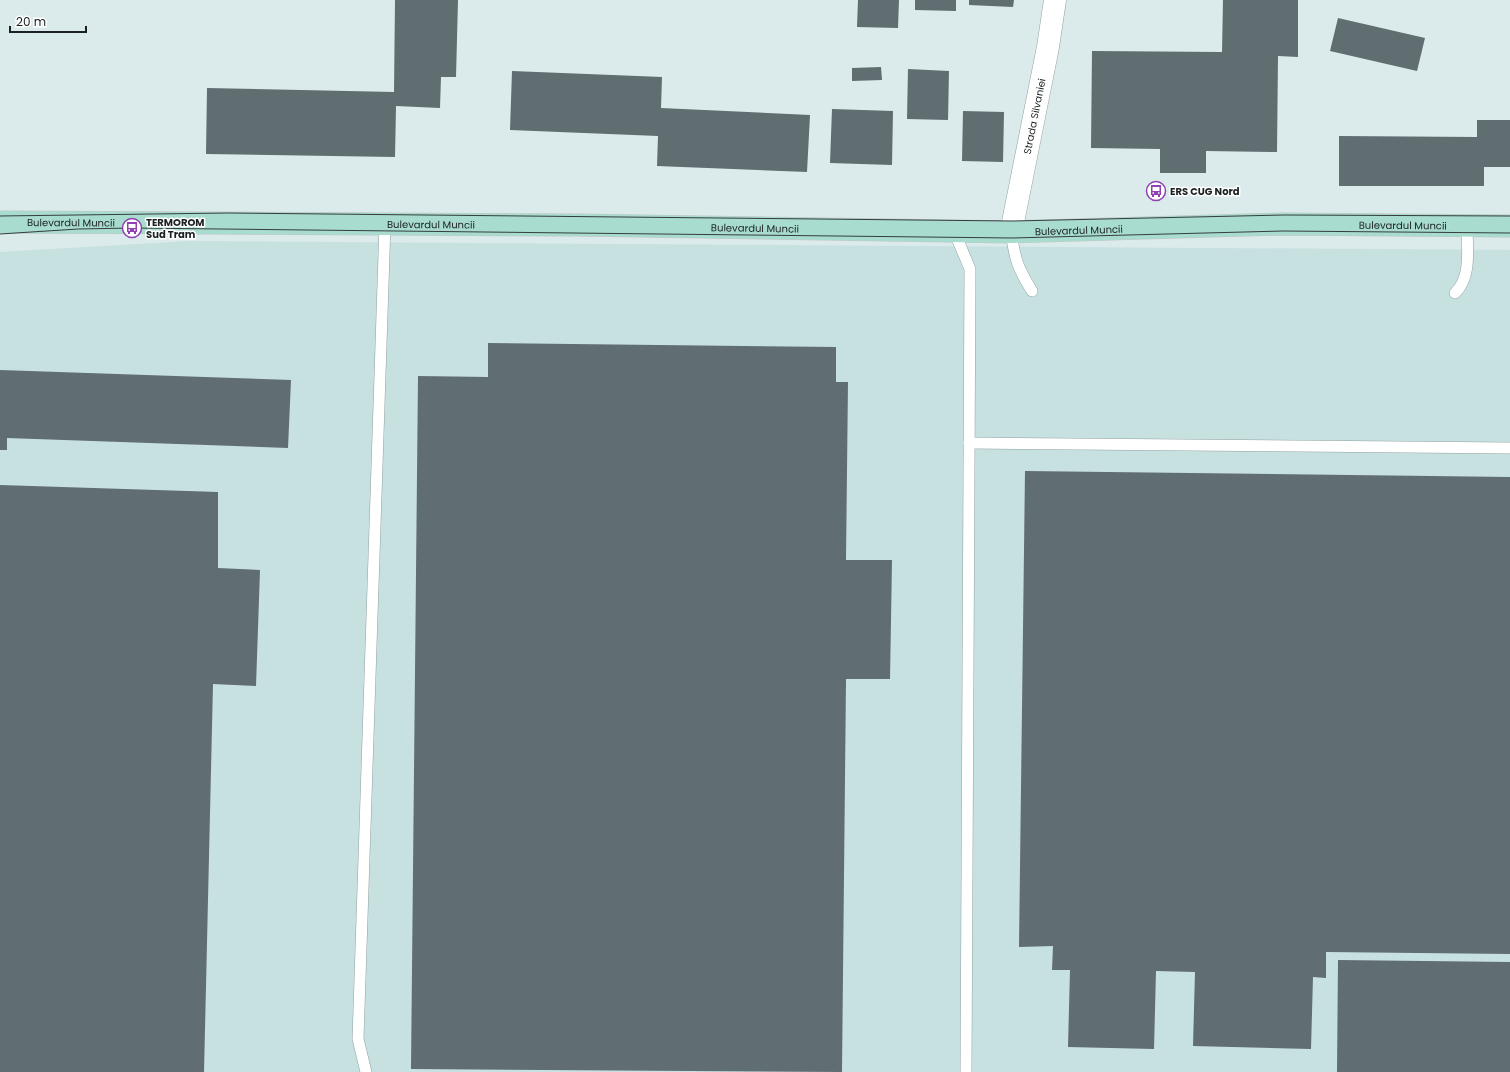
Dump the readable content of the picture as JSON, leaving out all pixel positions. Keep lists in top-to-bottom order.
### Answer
{
  "streets": {
    "main road": ["Bulevardul Muncii"],
    "street": ["Strada Silvaniei"]
  },
  "crossings": [
    ["Strada Silvaniei", "Bulevardul Muncii"]
  ],
  "places": {
    "bus stop": ["ERS CUG Nord", "TERMOROM Sud Tram"]
  },
  "scale_bar": "20 m"
}
